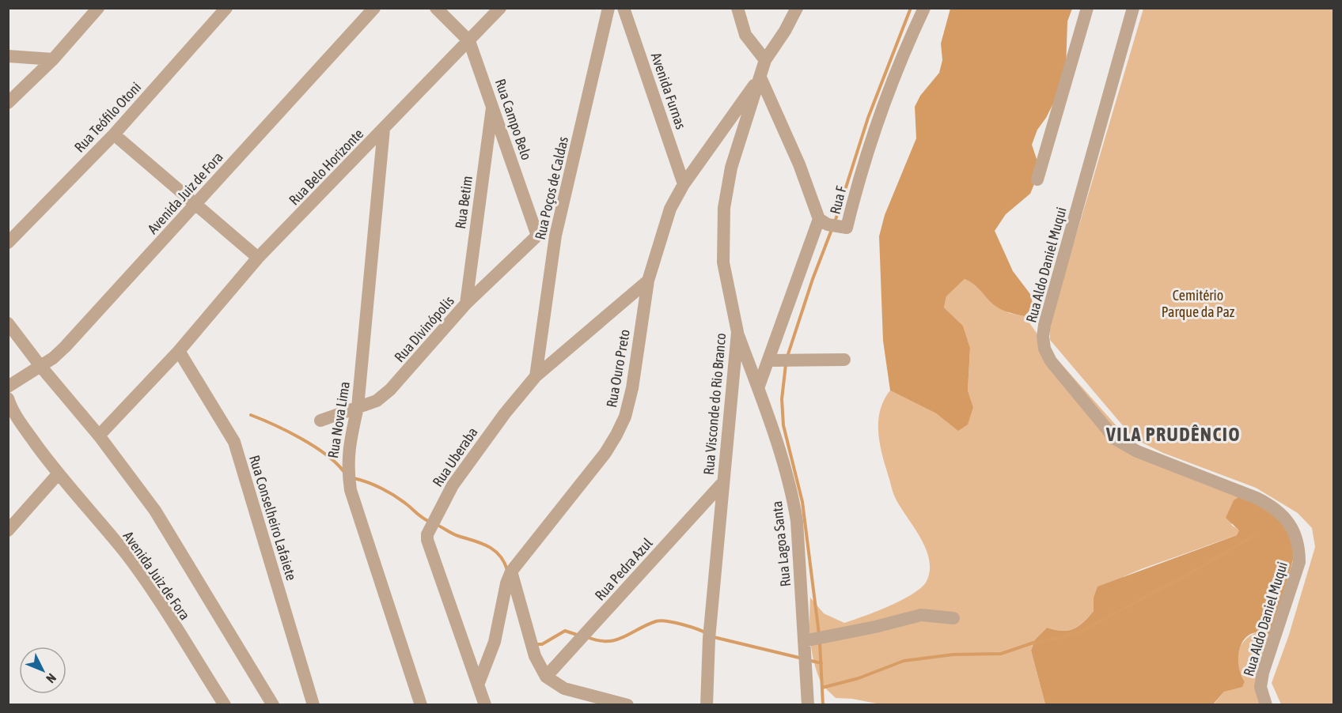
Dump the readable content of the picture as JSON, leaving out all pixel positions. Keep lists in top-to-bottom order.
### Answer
{
  "streets": {
    "street": [
      "Avenida Furnas",
      "Rua Teófilo Otoni",
      "Rua Campo Belo",
      "Rua Belo Horizonte",
      "Rua Poços de Caldas",
      "Avenida Juiz de Fora",
      "Rua F",
      "Rua Betim",
      "Rua Aldo Daniel Muqui",
      "Rua Divinópolis",
      "Rua Ouro Preto",
      "Rua Visconde do Rio Branco",
      "Rua Nova Lima",
      "Rua Uberaba",
      "Rua Conselheiro Lafaiete",
      "Rua Lagoa Santa",
      "Rua Pedra Azul"
    ]
  },
  "crossings": [
    ["Avenida Furnas", "Rua Ouro Preto"],
    ["Rua Campo Belo", "Rua Belo Horizonte"],
    ["Rua Campo Belo", "Rua Betim"],
    ["Rua Campo Belo", "Rua Divinópolis"],
    ["Rua Belo Horizonte", "Rua Nova Lima"],
    ["Rua Belo Horizonte", "Rua Conselheiro Lafaiete"],
    ["Rua Poços de Caldas", "Rua Uberaba"],
    ["Rua F", "Rua Ouro Preto"],
    ["Rua F", "Rua Visconde do Rio Branco"],
    ["Rua Betim", "Rua Divinópolis"],
    ["Rua Divinópolis", "Rua Nova Lima"],
    ["Rua Ouro Preto", "Rua Visconde do Rio Branco"],
    ["Rua Ouro Preto", "Rua Uberaba"],
    ["Rua Visconde do Rio Branco", "Rua Lagoa Santa"],
    ["Rua Visconde do Rio Branco", "Rua Pedra Azul"]
  ],
  "districts": ["VILA PRUDÊNCIO"],
  "parks": ["Cemitério Parque da Paz"],
  "north": "bottom right"
}
